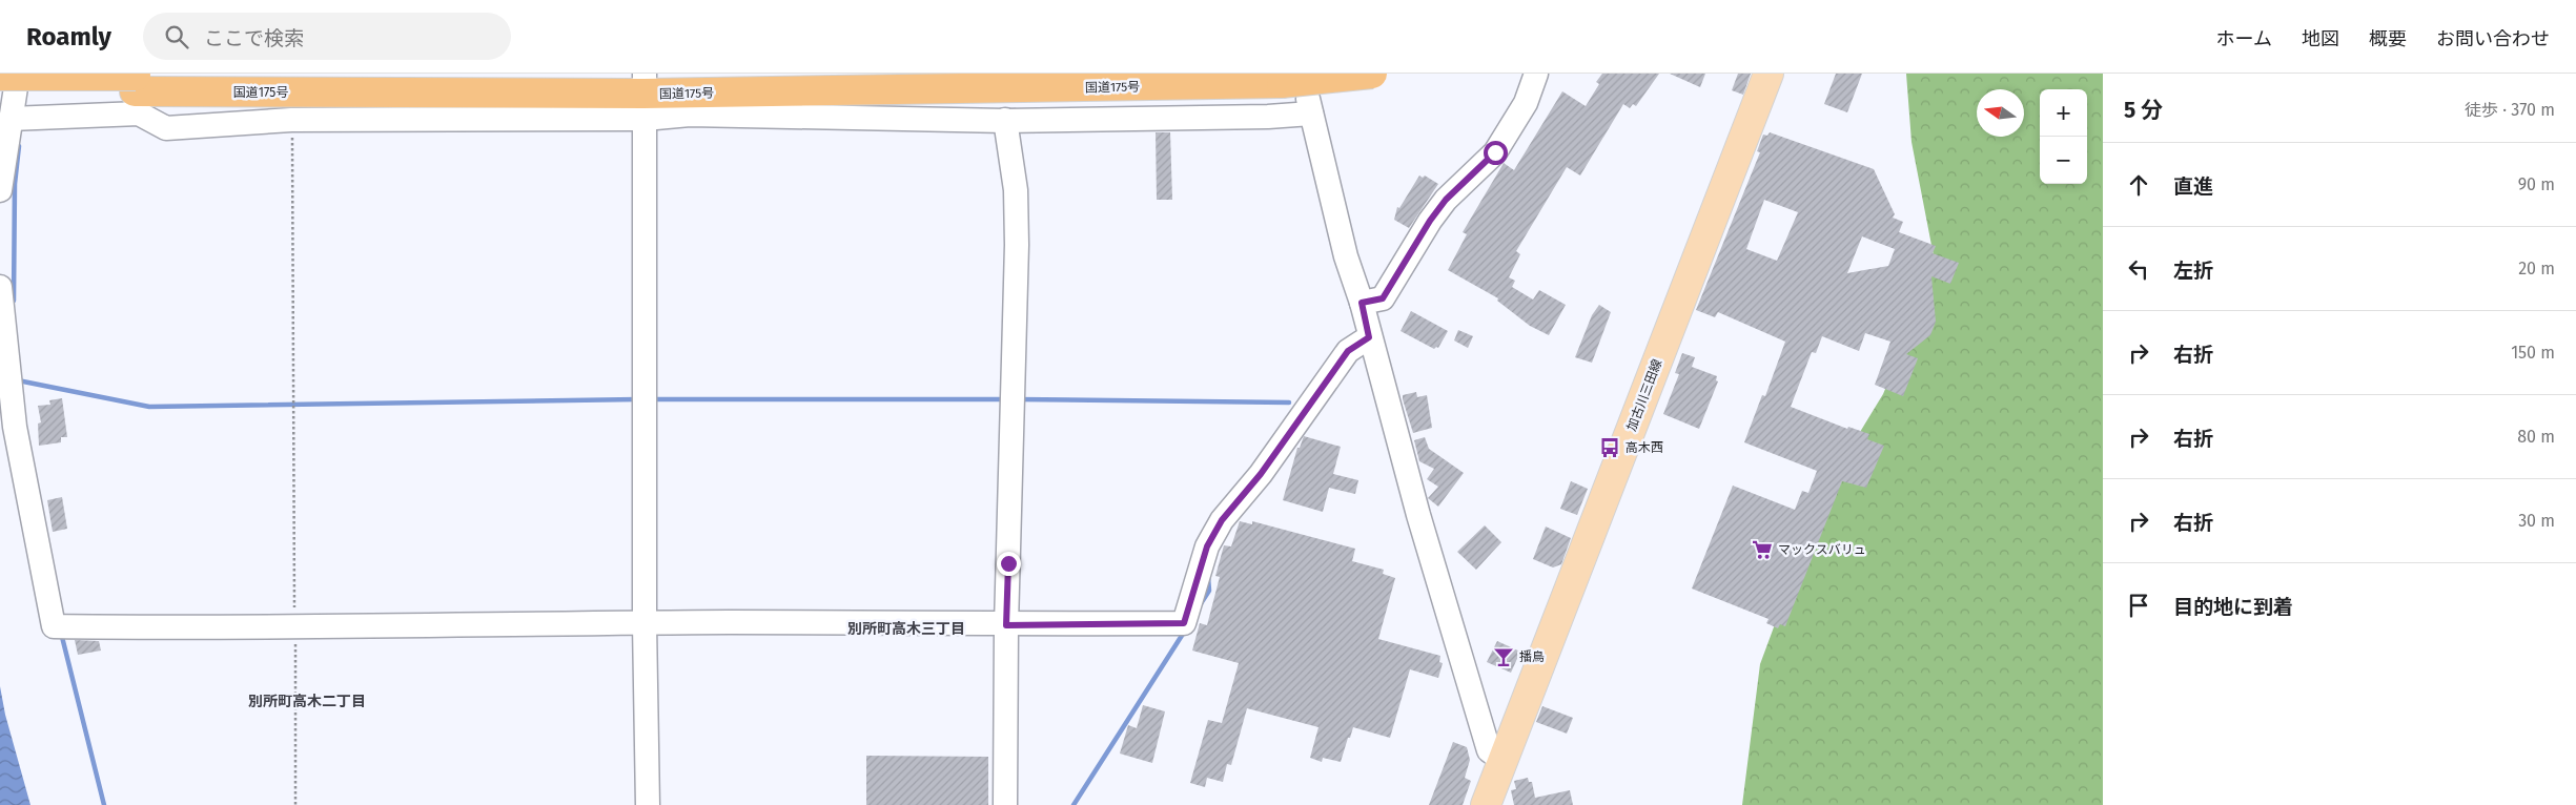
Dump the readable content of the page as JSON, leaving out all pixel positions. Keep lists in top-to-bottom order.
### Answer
{
  "streets": {
    "highway": ["国道175号"],
    "main road": ["加古川三田線"]
  },
  "districts": ["別所町高木三丁目", "別所町高木二丁目"],
  "places": {
    "bus stop": ["高木西"],
    "supermarket": ["マックスバリュ"],
    "bar": ["播鳥"]
  },
  "north": "left",
  "page": {
    "header": "Roamly",
    "search": "ここで検索",
    "nav": [
      "ホーム",
      "地図",
      "概要",
      "お問い合わせ"
    ],
    "heading": ["5 分", "徒歩 · 370 m"],
    "map_buttons": ["+", "−"],
    "list": [
      ["直進", "90 m"],
      ["左折", "20 m"],
      ["右折", "150 m"],
      ["右折", "80 m"],
      ["右折", "30 m"],
      "目的地に到着"
    ]
  }
}
